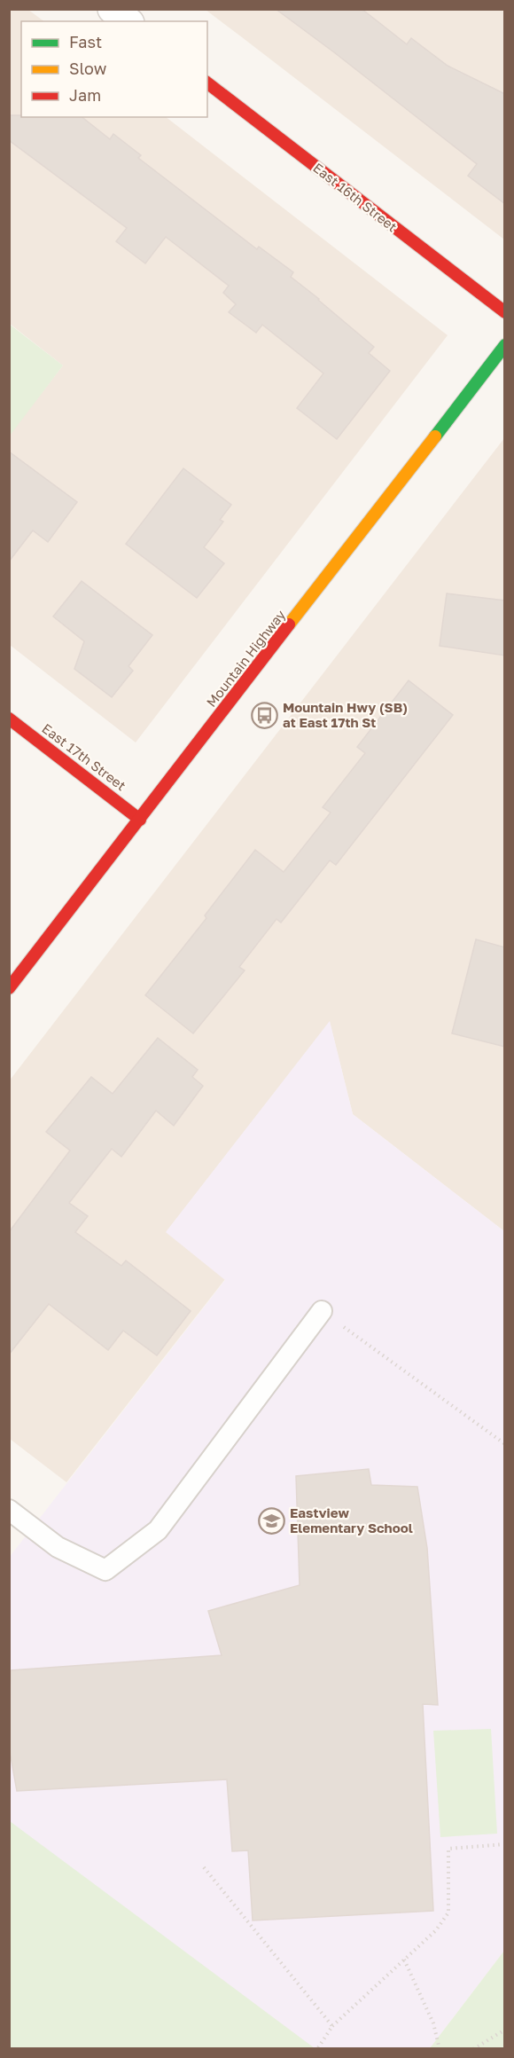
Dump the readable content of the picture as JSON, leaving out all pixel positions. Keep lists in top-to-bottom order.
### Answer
{
  "streets": {
    "main road": ["East 16th Street", "Mountain Highway", "East 17th Street"]
  },
  "crossings": [
    ["Mountain Highway", "East 17th Street"]
  ],
  "places": {
    "bus stop": ["Mountain Hwy (SB) at East 17th St"],
    "school or university": ["Eastview Elementary School"]
  },
  "legend": ["Fast", "Slow", "Jam"]
}
